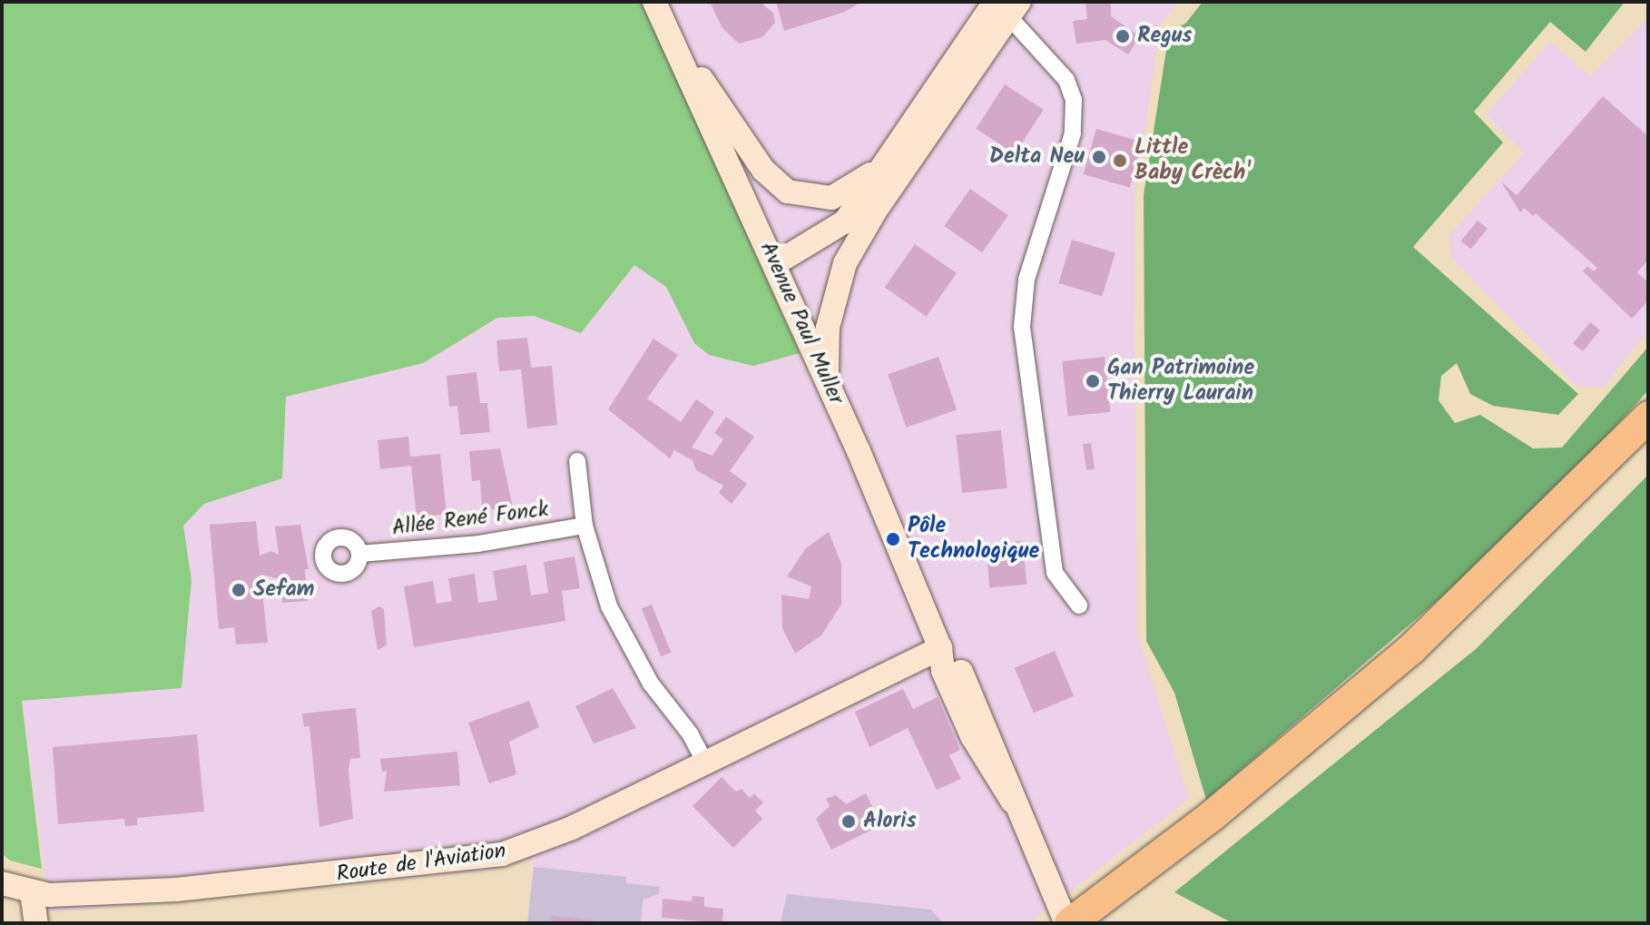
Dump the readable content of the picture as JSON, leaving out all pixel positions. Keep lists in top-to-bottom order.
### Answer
{
  "streets": {
    "street": ["Avenue Paul Muller", "Allée René Fonck", "Route de l'Aviation"]
  },
  "crossings": [
    ["Avenue Paul Muller", "Route de l'Aviation"]
  ],
  "places": [
    "Regus",
    "Delta Neu",
    "Little Baby Crèch'",
    "Gan Patrimoine Thierry Laurain",
    "Pôle Technologique",
    "Sefam",
    "Aloris"
  ]
}
